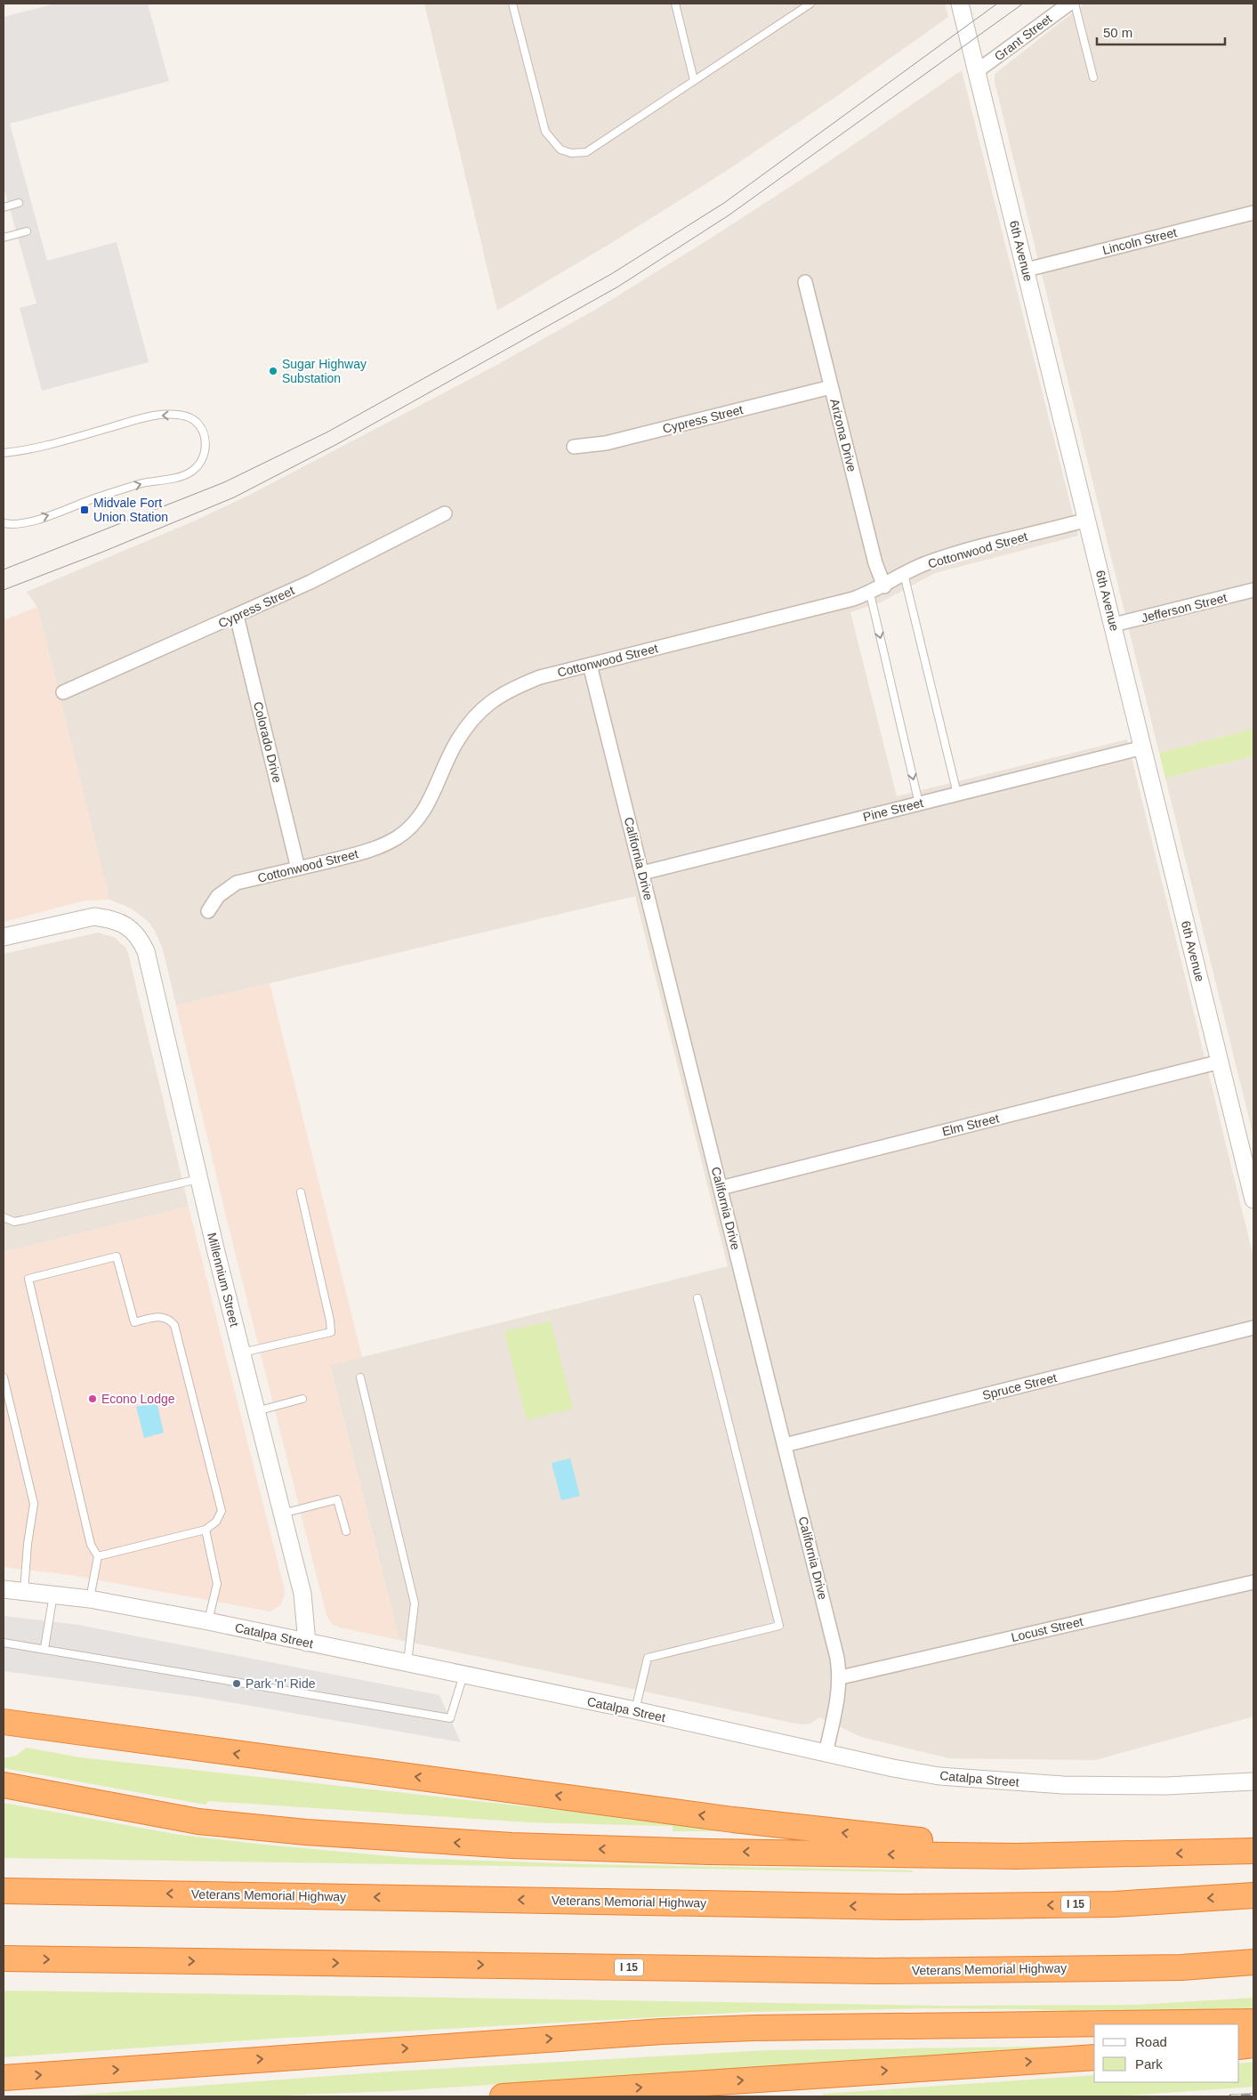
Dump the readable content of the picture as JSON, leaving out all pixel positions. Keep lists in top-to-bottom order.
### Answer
{
  "streets": {
    "highway": ["Veterans Memorial Highway", "I 15"],
    "street": [
      "Grant Street",
      "Lincoln Street",
      "6th Avenue",
      "Cypress Street",
      "Arizona Drive",
      "Cottonwood Street",
      "Jefferson Street",
      "Colorado Drive",
      "Pine Street",
      "California Drive",
      "Elm Street",
      "Millennium Street",
      "Spruce Street",
      "Locust Street",
      "Catalpa Street"
    ]
  },
  "crossings": [
    ["Grant Street", "6th Avenue"],
    ["Lincoln Street", "6th Avenue"],
    ["6th Avenue", "Cottonwood Street"],
    ["6th Avenue", "Jefferson Street"],
    ["6th Avenue", "Pine Street"],
    ["6th Avenue", "Elm Street"],
    ["Cypress Street", "Arizona Drive"],
    ["Cypress Street", "Colorado Drive"],
    ["Arizona Drive", "Cottonwood Street"],
    ["Cottonwood Street", "Colorado Drive"],
    ["Cottonwood Street", "California Drive"],
    ["Pine Street", "California Drive"],
    ["California Drive", "Elm Street"],
    ["California Drive", "Spruce Street"],
    ["California Drive", "Locust Street"],
    ["California Drive", "Catalpa Street"],
    ["Millennium Street", "Catalpa Street"]
  ],
  "places": {
    "other": ["Sugar Highway Substation", "Econo Lodge", "Park 'n' Ride"],
    "transit": ["Midvale Fort Union Station"]
  },
  "legend": ["Road", "Park"],
  "scale_bar": "50 m"
}
